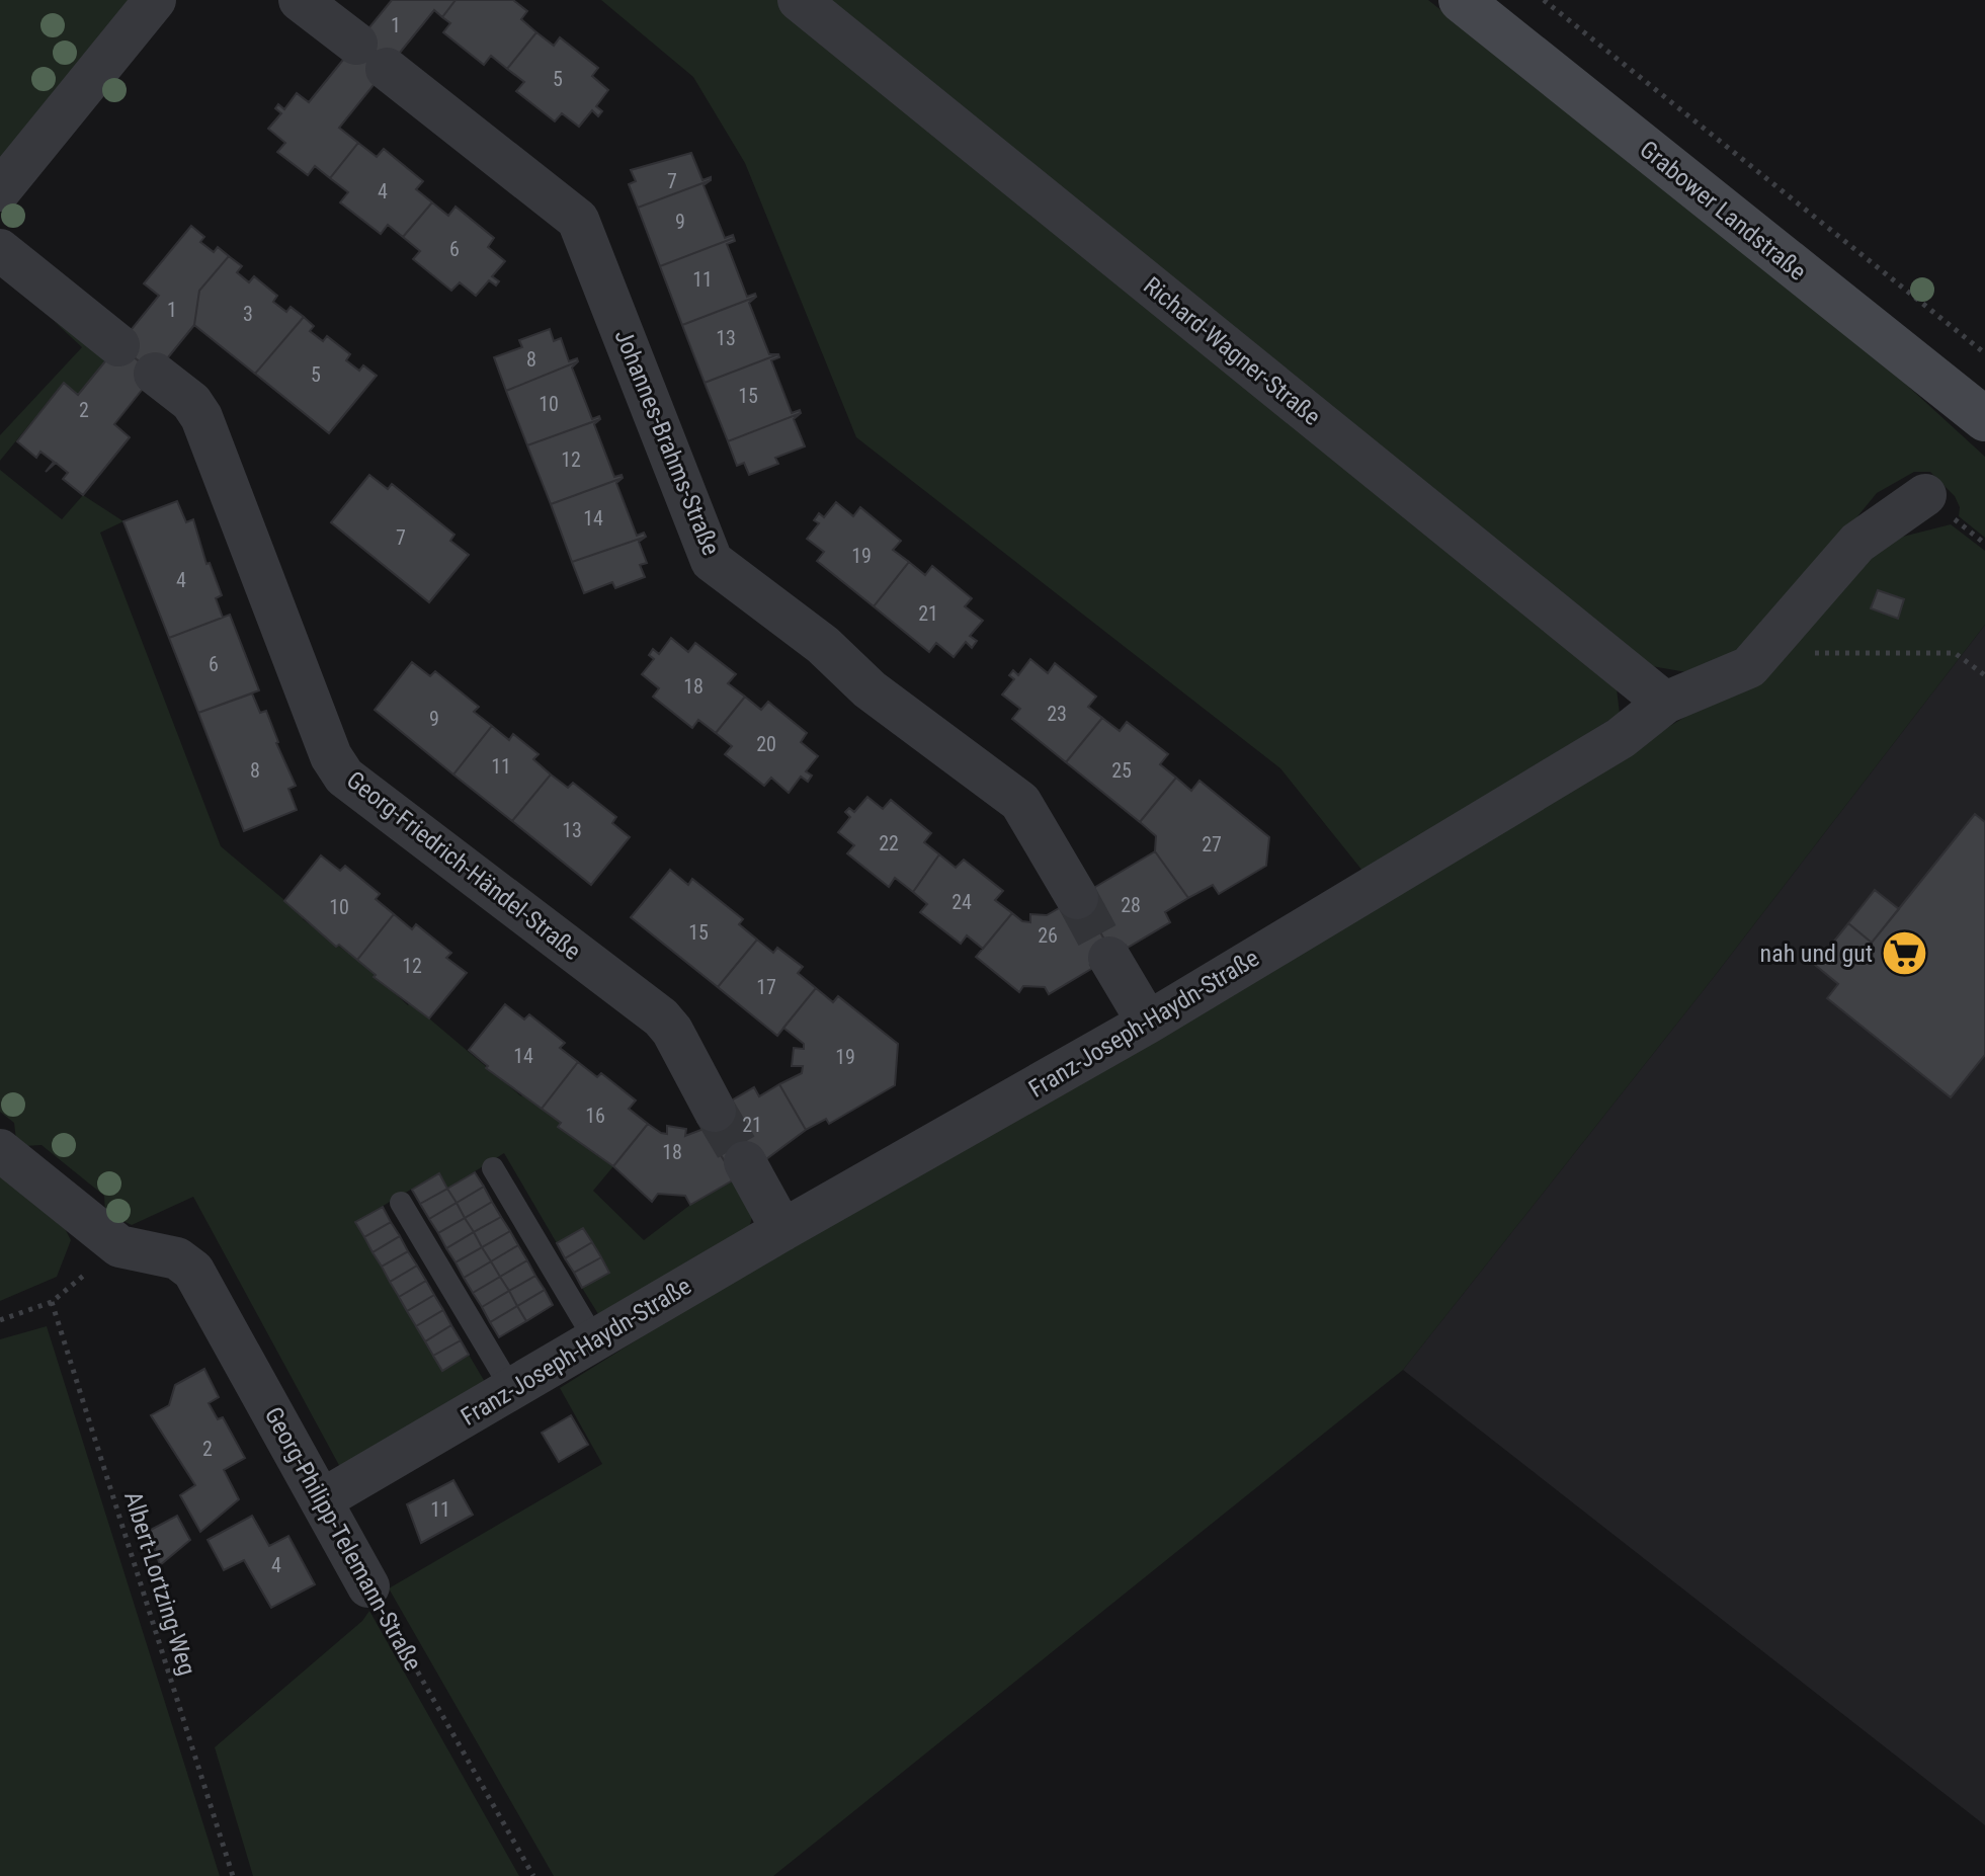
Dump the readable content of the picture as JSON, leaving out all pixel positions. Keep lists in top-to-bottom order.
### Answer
{
  "streets": {
    "main road": ["Grabower Landstraße"],
    "street": [
      "Richard-Wagner-Straße",
      "Johannes-Brahms-Straße",
      "Georg-Friedrich-Händel-Straße",
      "Franz-Joseph-Haydn-Straße",
      "Georg-Philipp-Telemann-Straße"
    ],
    "path": ["Albert-Lortzing-Weg"]
  },
  "crossings": [
    ["Richard-Wagner-Straße", "Franz-Joseph-Haydn-Straße"],
    ["Franz-Joseph-Haydn-Straße", "Georg-Philipp-Telemann-Straße"]
  ],
  "places": {
    "supermarket": ["nah und gut"]
  },
  "house_numbers": [
    "1",
    "5",
    "7",
    "4",
    "9",
    "6",
    "11",
    "1",
    "3",
    "13",
    "8",
    "5",
    "15",
    "10",
    "2",
    "12",
    "14",
    "7",
    "19",
    "4",
    "21",
    "6",
    "18",
    "23",
    "9",
    "20",
    "11",
    "8",
    "25",
    "13",
    "22",
    "27",
    "24",
    "28",
    "10",
    "15",
    "26",
    "12",
    "17",
    "14",
    "19",
    "16",
    "21",
    "18",
    "2",
    "11",
    "4"
  ]
}
